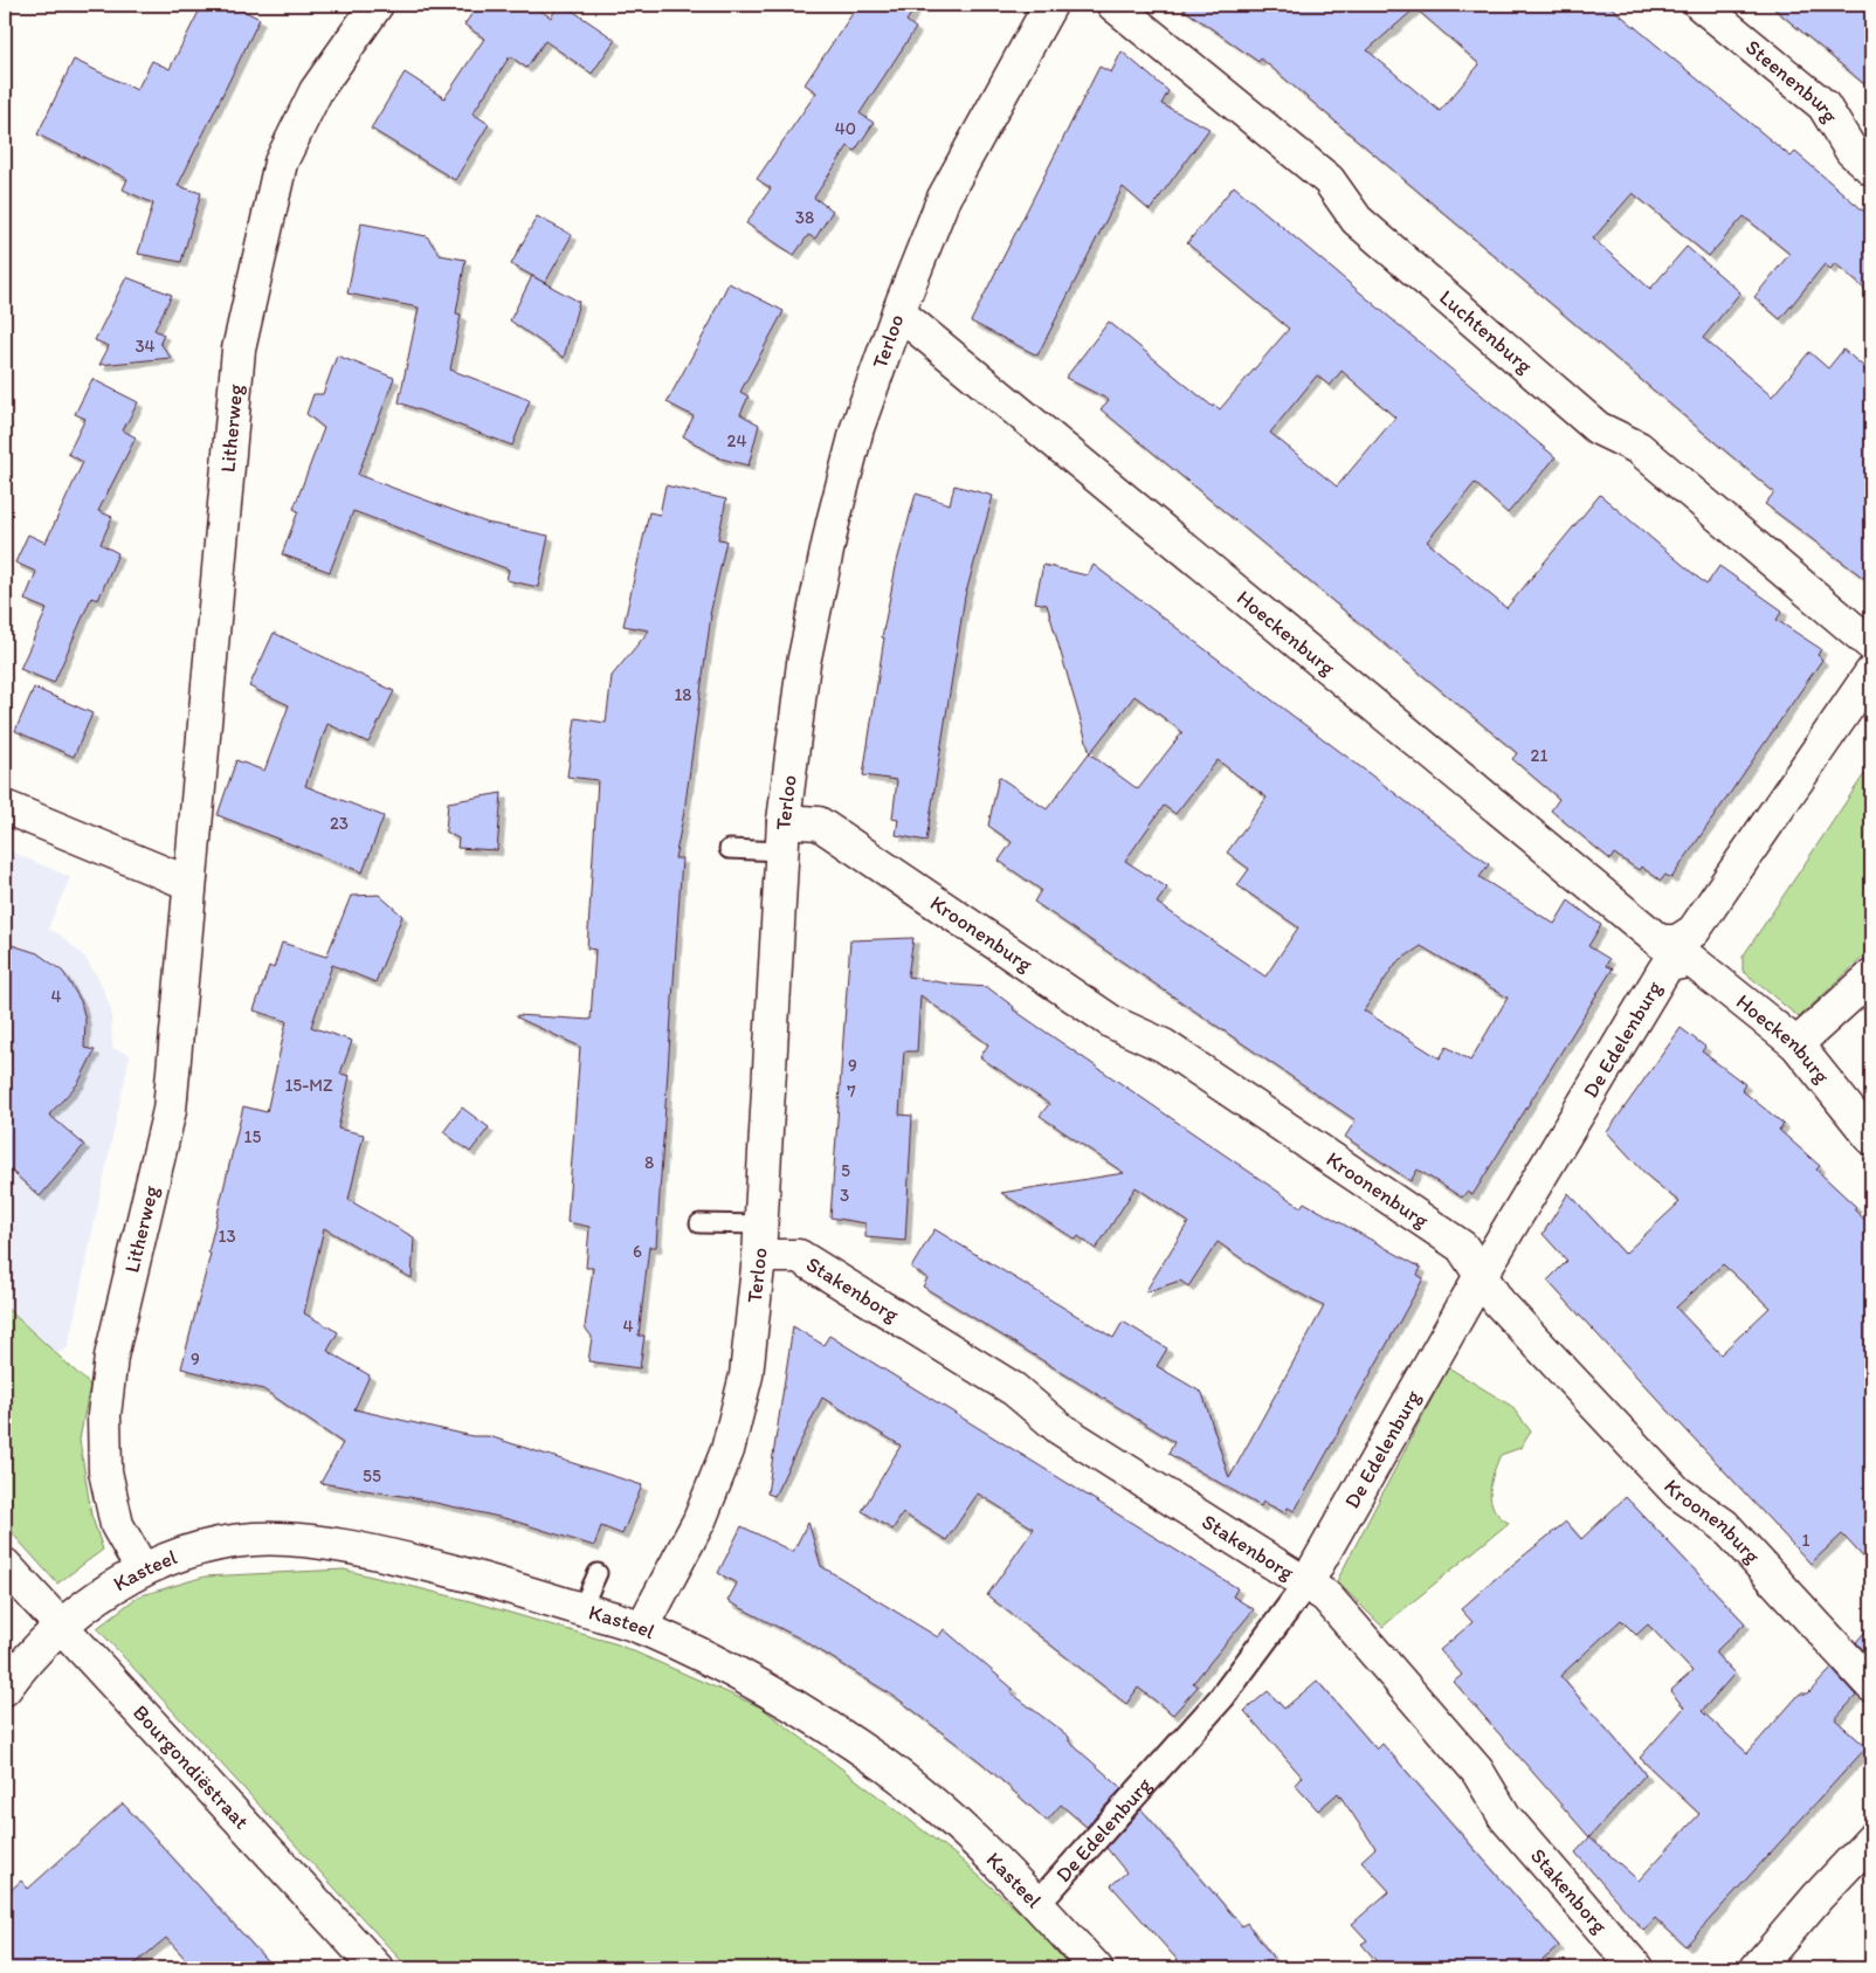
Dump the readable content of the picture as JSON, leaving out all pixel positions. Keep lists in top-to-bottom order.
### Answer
{
  "streets": {
    "street": [
      "Steenenburg",
      "Luchtenburg",
      "Terloo",
      "Litherweg",
      "Hoeckenburg",
      "Kroonenburg",
      "De Edelenburg",
      "Stakenborg",
      "Kasteel",
      "Bourgondiëstraat"
    ]
  },
  "crossings": [
    ["Terloo", "Hoeckenburg"],
    ["Terloo", "Kroonenburg"],
    ["Terloo", "Stakenborg"],
    ["Terloo", "Kasteel"],
    ["Litherweg", "Kasteel"],
    ["Hoeckenburg", "De Edelenburg"],
    ["Kroonenburg", "De Edelenburg"],
    ["De Edelenburg", "Stakenborg"],
    ["De Edelenburg", "Kasteel"],
    ["Kasteel", "Bourgondiëstraat"]
  ],
  "house_numbers": [
    "40",
    "38",
    "34",
    "24",
    "18",
    "21",
    "23",
    "4",
    "9",
    "15-MZ",
    "7",
    "15",
    "8",
    "5",
    "3",
    "13",
    "6",
    "4",
    "9",
    "55",
    "1"
  ]
}
